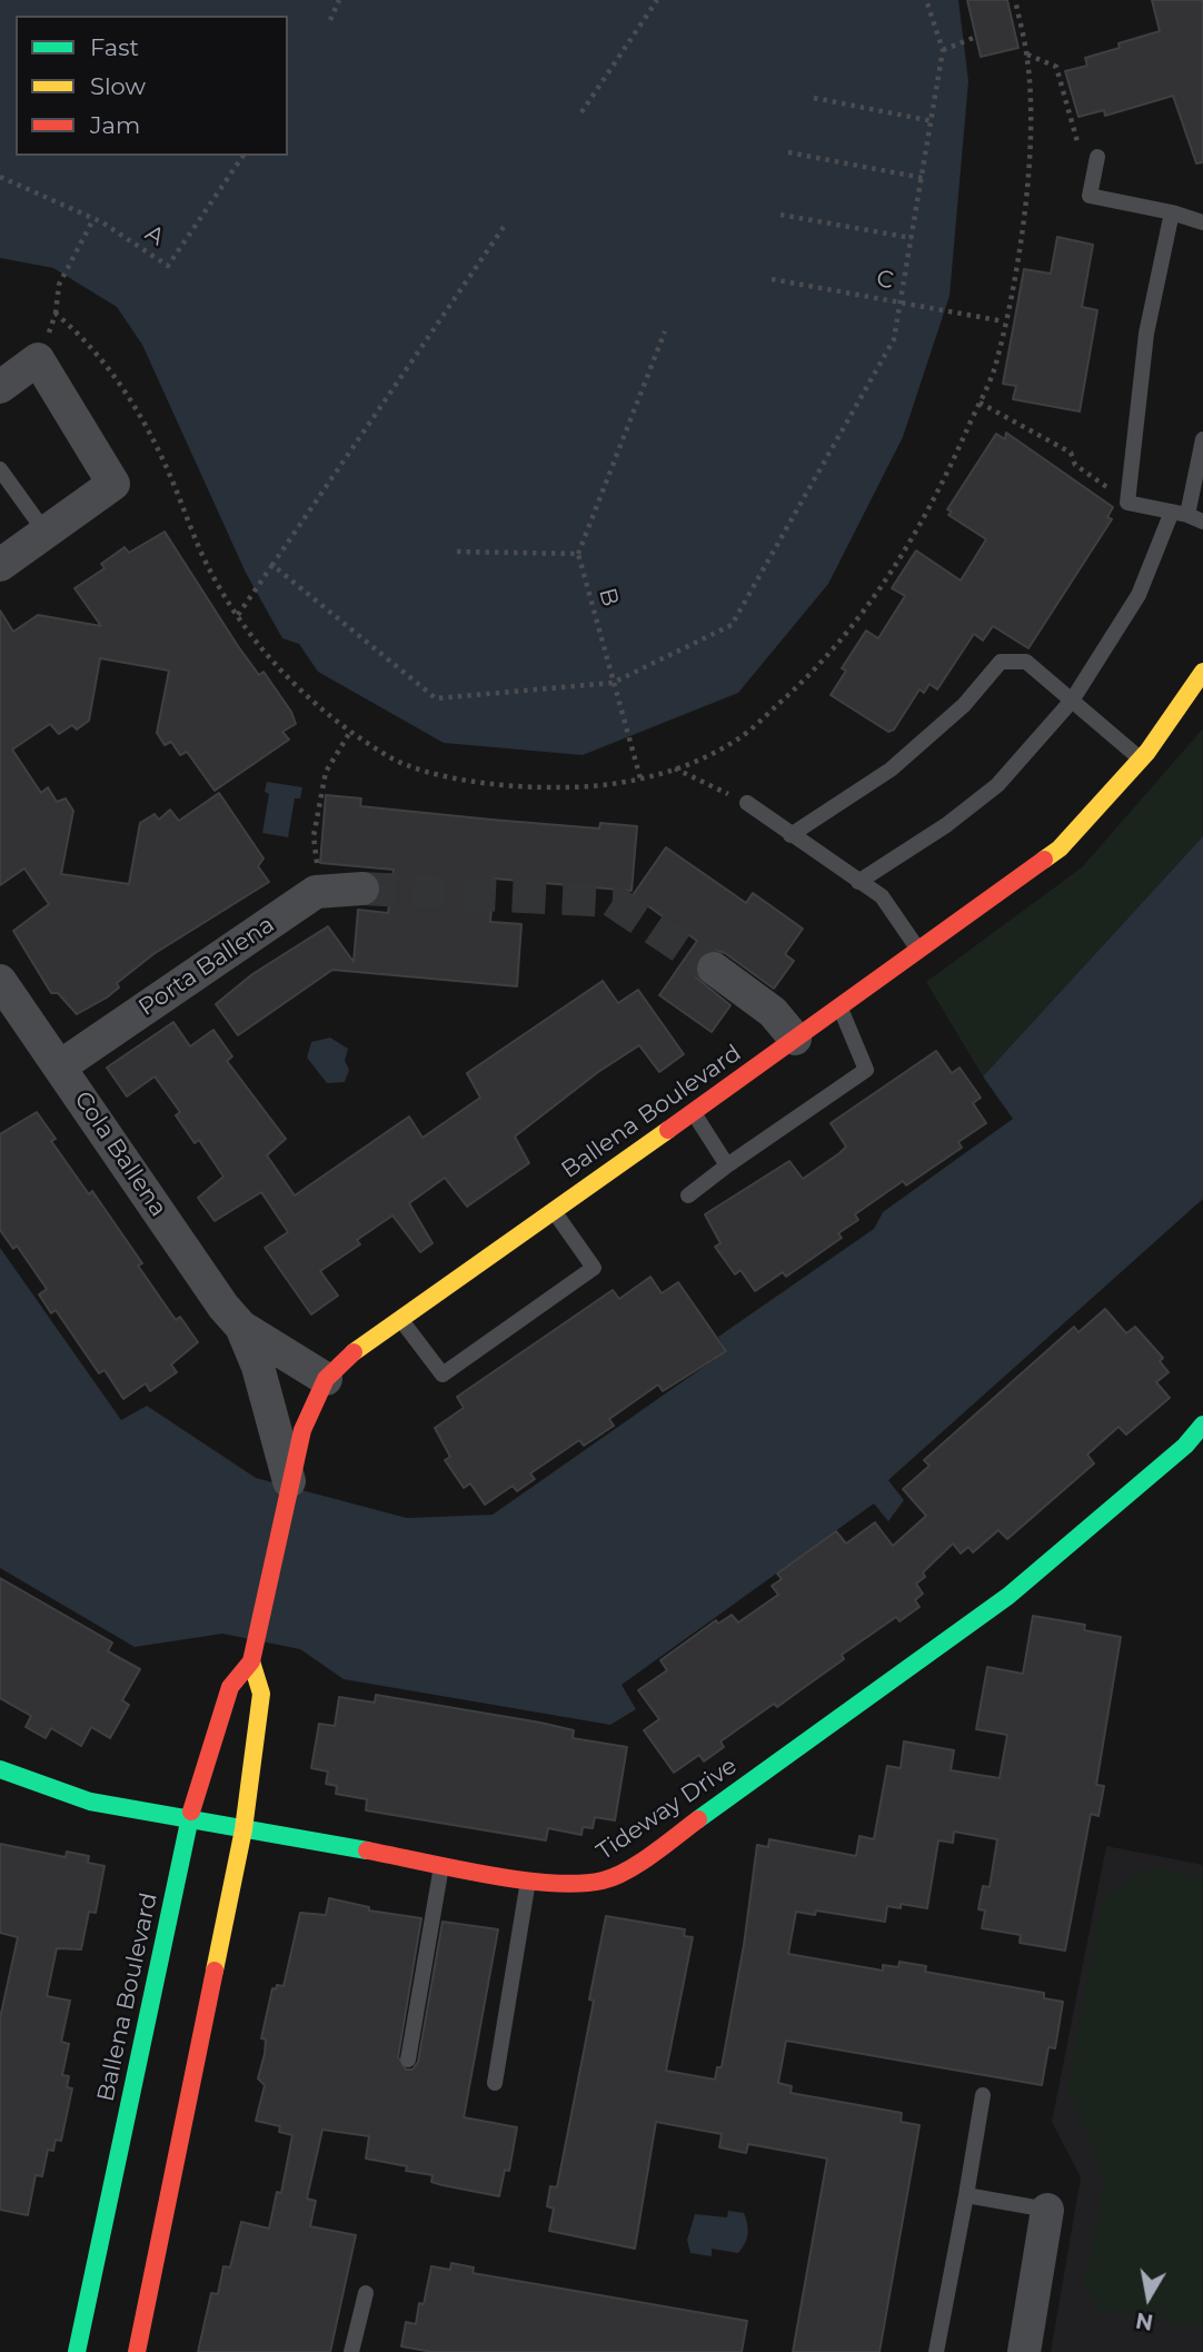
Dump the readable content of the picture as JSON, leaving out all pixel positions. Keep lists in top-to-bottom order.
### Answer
{
  "streets": {
    "street": [
      "Porta Ballena",
      "Ballena Boulevard",
      "Cola Ballena",
      "Tideway Drive"
    ],
    "path": ["A", "C", "B"]
  },
  "crossings": [
    ["Porta Ballena", "Cola Ballena"],
    ["Ballena Boulevard", "Cola Ballena"],
    ["Ballena Boulevard", "Tideway Drive"]
  ],
  "legend": ["Fast", "Slow", "Jam"],
  "north": "bottom"
}
